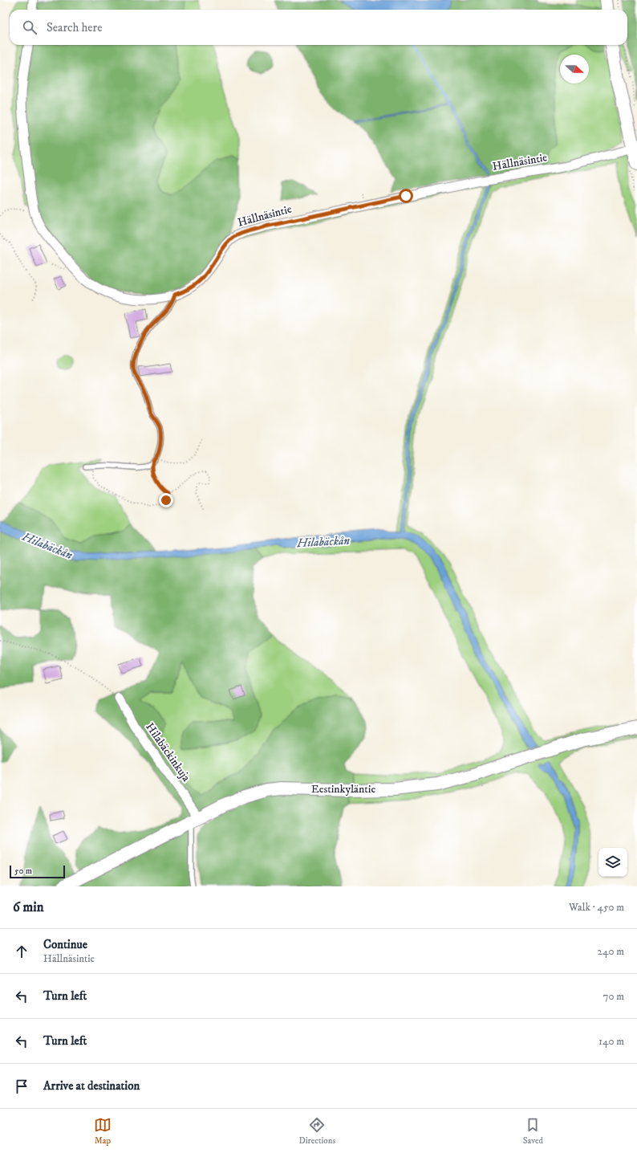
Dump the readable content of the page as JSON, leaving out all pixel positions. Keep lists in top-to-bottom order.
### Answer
{
  "streets": {
    "street": ["Hällnäsintie", "Hilabäckinkuja", "Eestinkyläntie"]
  },
  "crossings": [
    ["Hilabäckinkuja", "Eestinkyläntie"]
  ],
  "water": ["Hilabäckån"],
  "scale_bar": "50 m",
  "north": "right",
  "page": {
    "search": "Search here",
    "scale": "50 m",
    "heading": ["6 min", "Walk · 450 m"],
    "list": [
      ["Continue", "Hällnäsintie", "240 m"],
      ["Turn left", "70 m"],
      ["Turn left", "140 m"],
      "Arrive at destination"
    ],
    "nav": ["Map", "Directions", "Saved"]
  }
}
